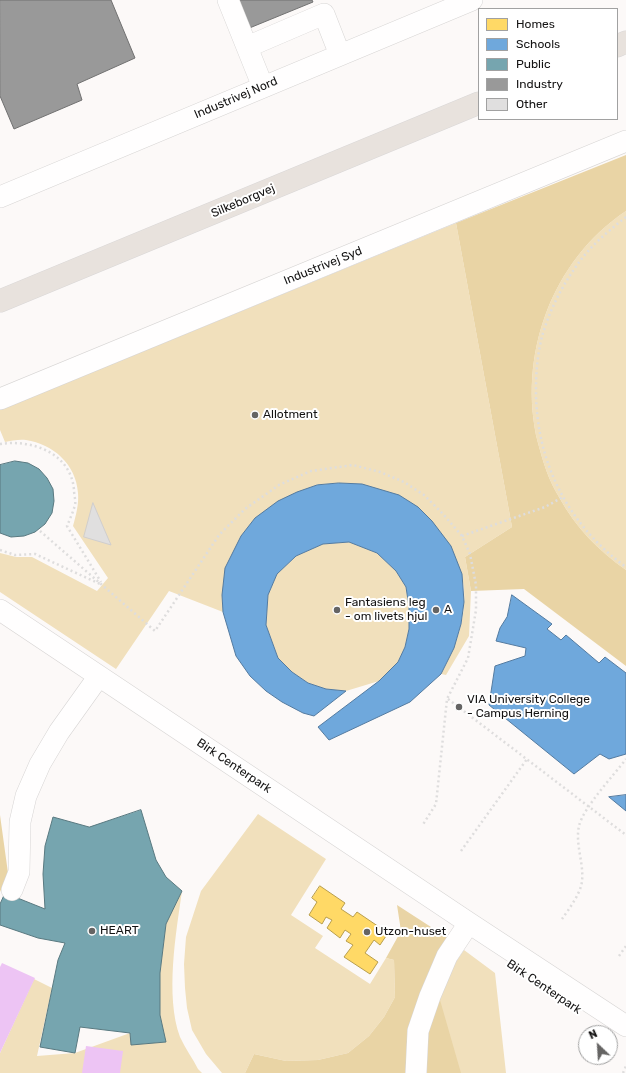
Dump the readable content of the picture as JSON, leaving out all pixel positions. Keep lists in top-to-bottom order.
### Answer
{
  "streets": {
    "main road": ["Silkeborgvej"],
    "street": ["Industrivej Nord", "Industrivej Syd", "Birk Centerpark"]
  },
  "places": [
    "Allotment",
    "Fantasiens leg - om livets hjul",
    "A",
    "VIA University College - Campus Herning",
    "HEART",
    "Utzon-huset"
  ],
  "legend": [
    "Homes",
    "Schools",
    "Public",
    "Industry",
    "Other"
  ],
  "north": "top left"
}
